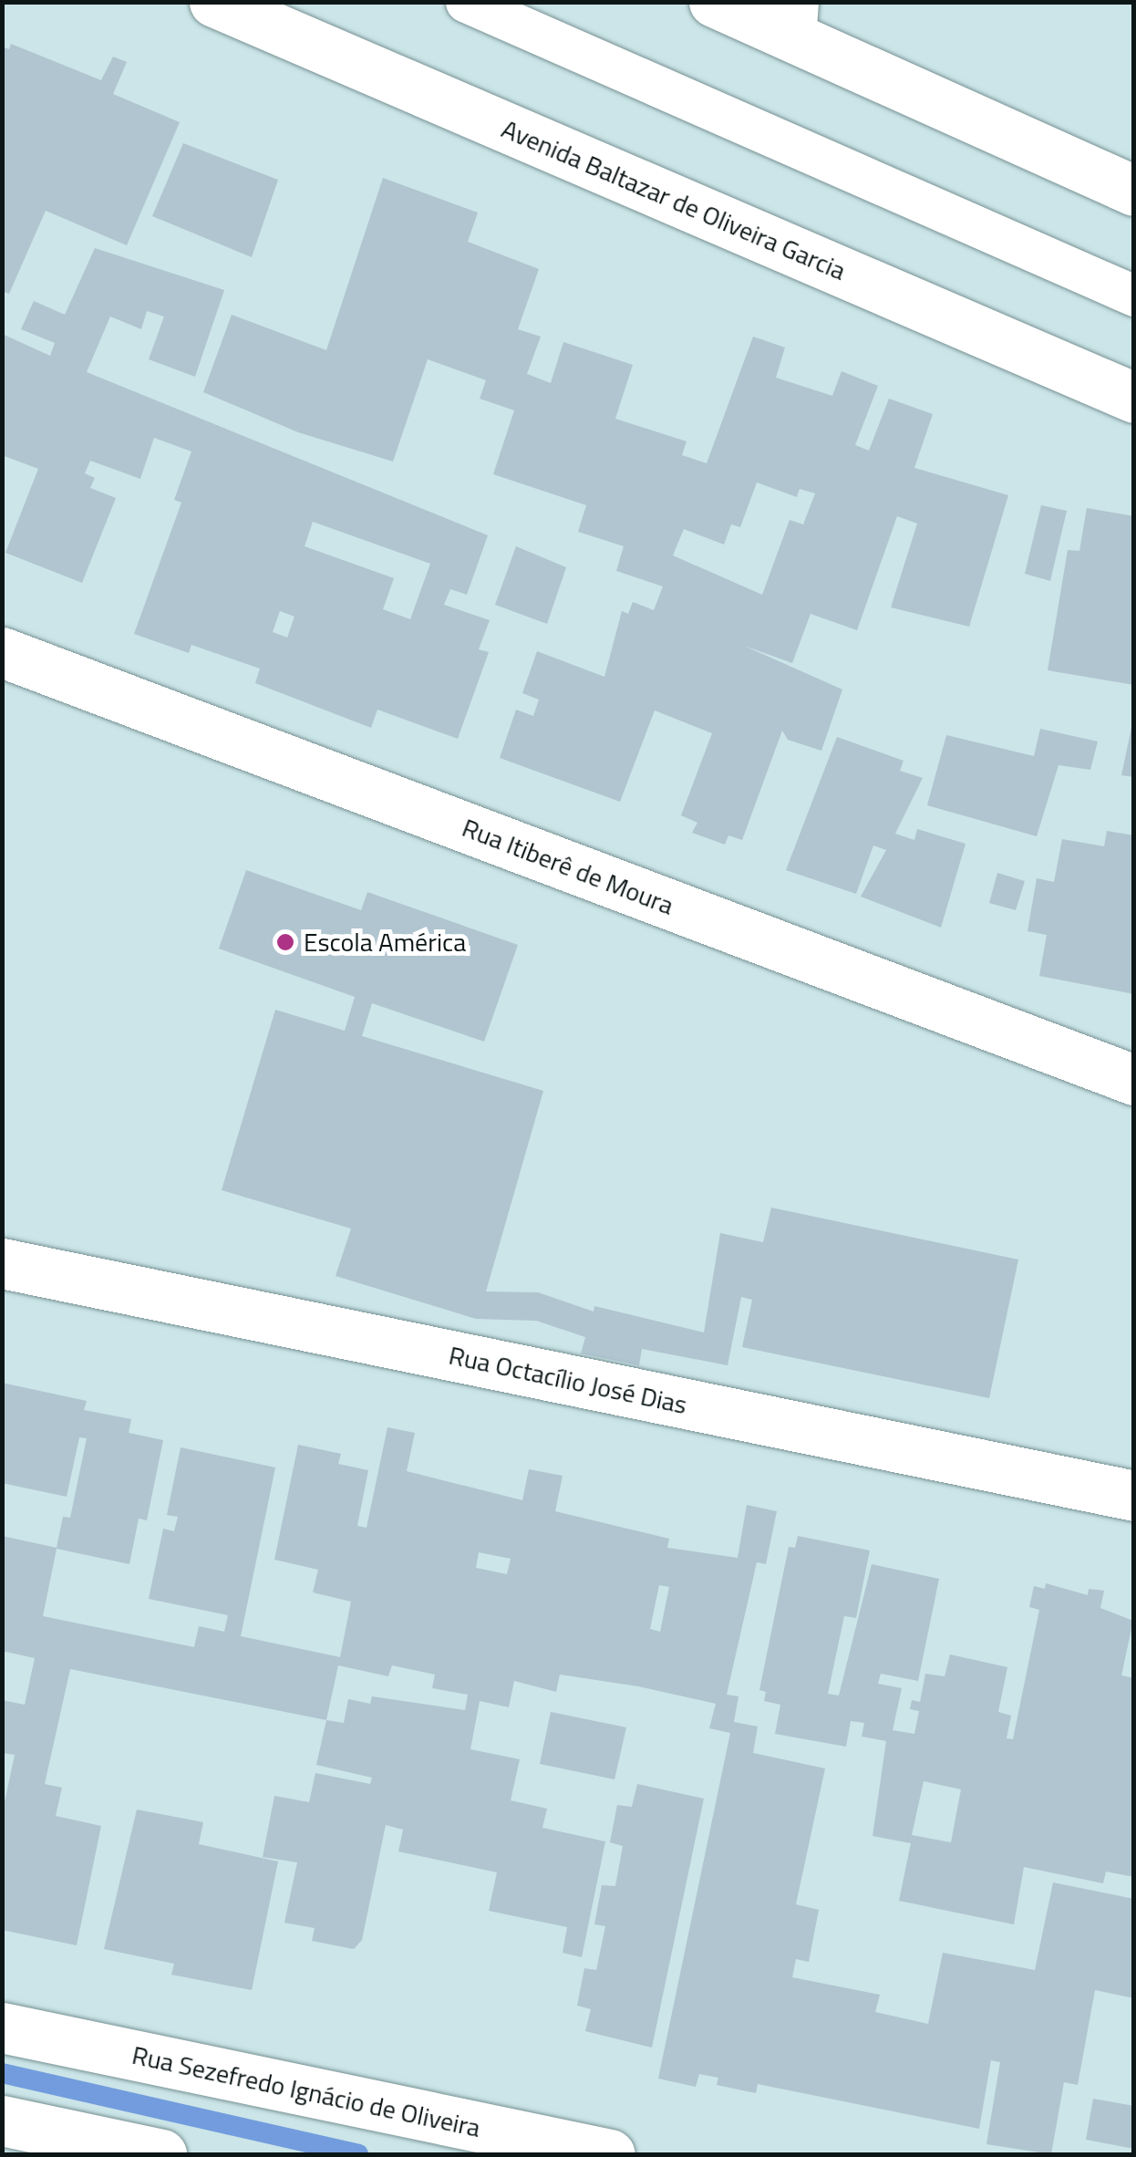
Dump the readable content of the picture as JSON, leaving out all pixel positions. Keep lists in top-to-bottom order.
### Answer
{
  "streets": {
    "street": [
      "Avenida Baltazar de Oliveira Garcia",
      "Rua Itiberê de Moura",
      "Rua Octacílio José Dias",
      "Rua Sezefredo Ignácio de Oliveira"
    ]
  },
  "places": ["Escola América"]
}
